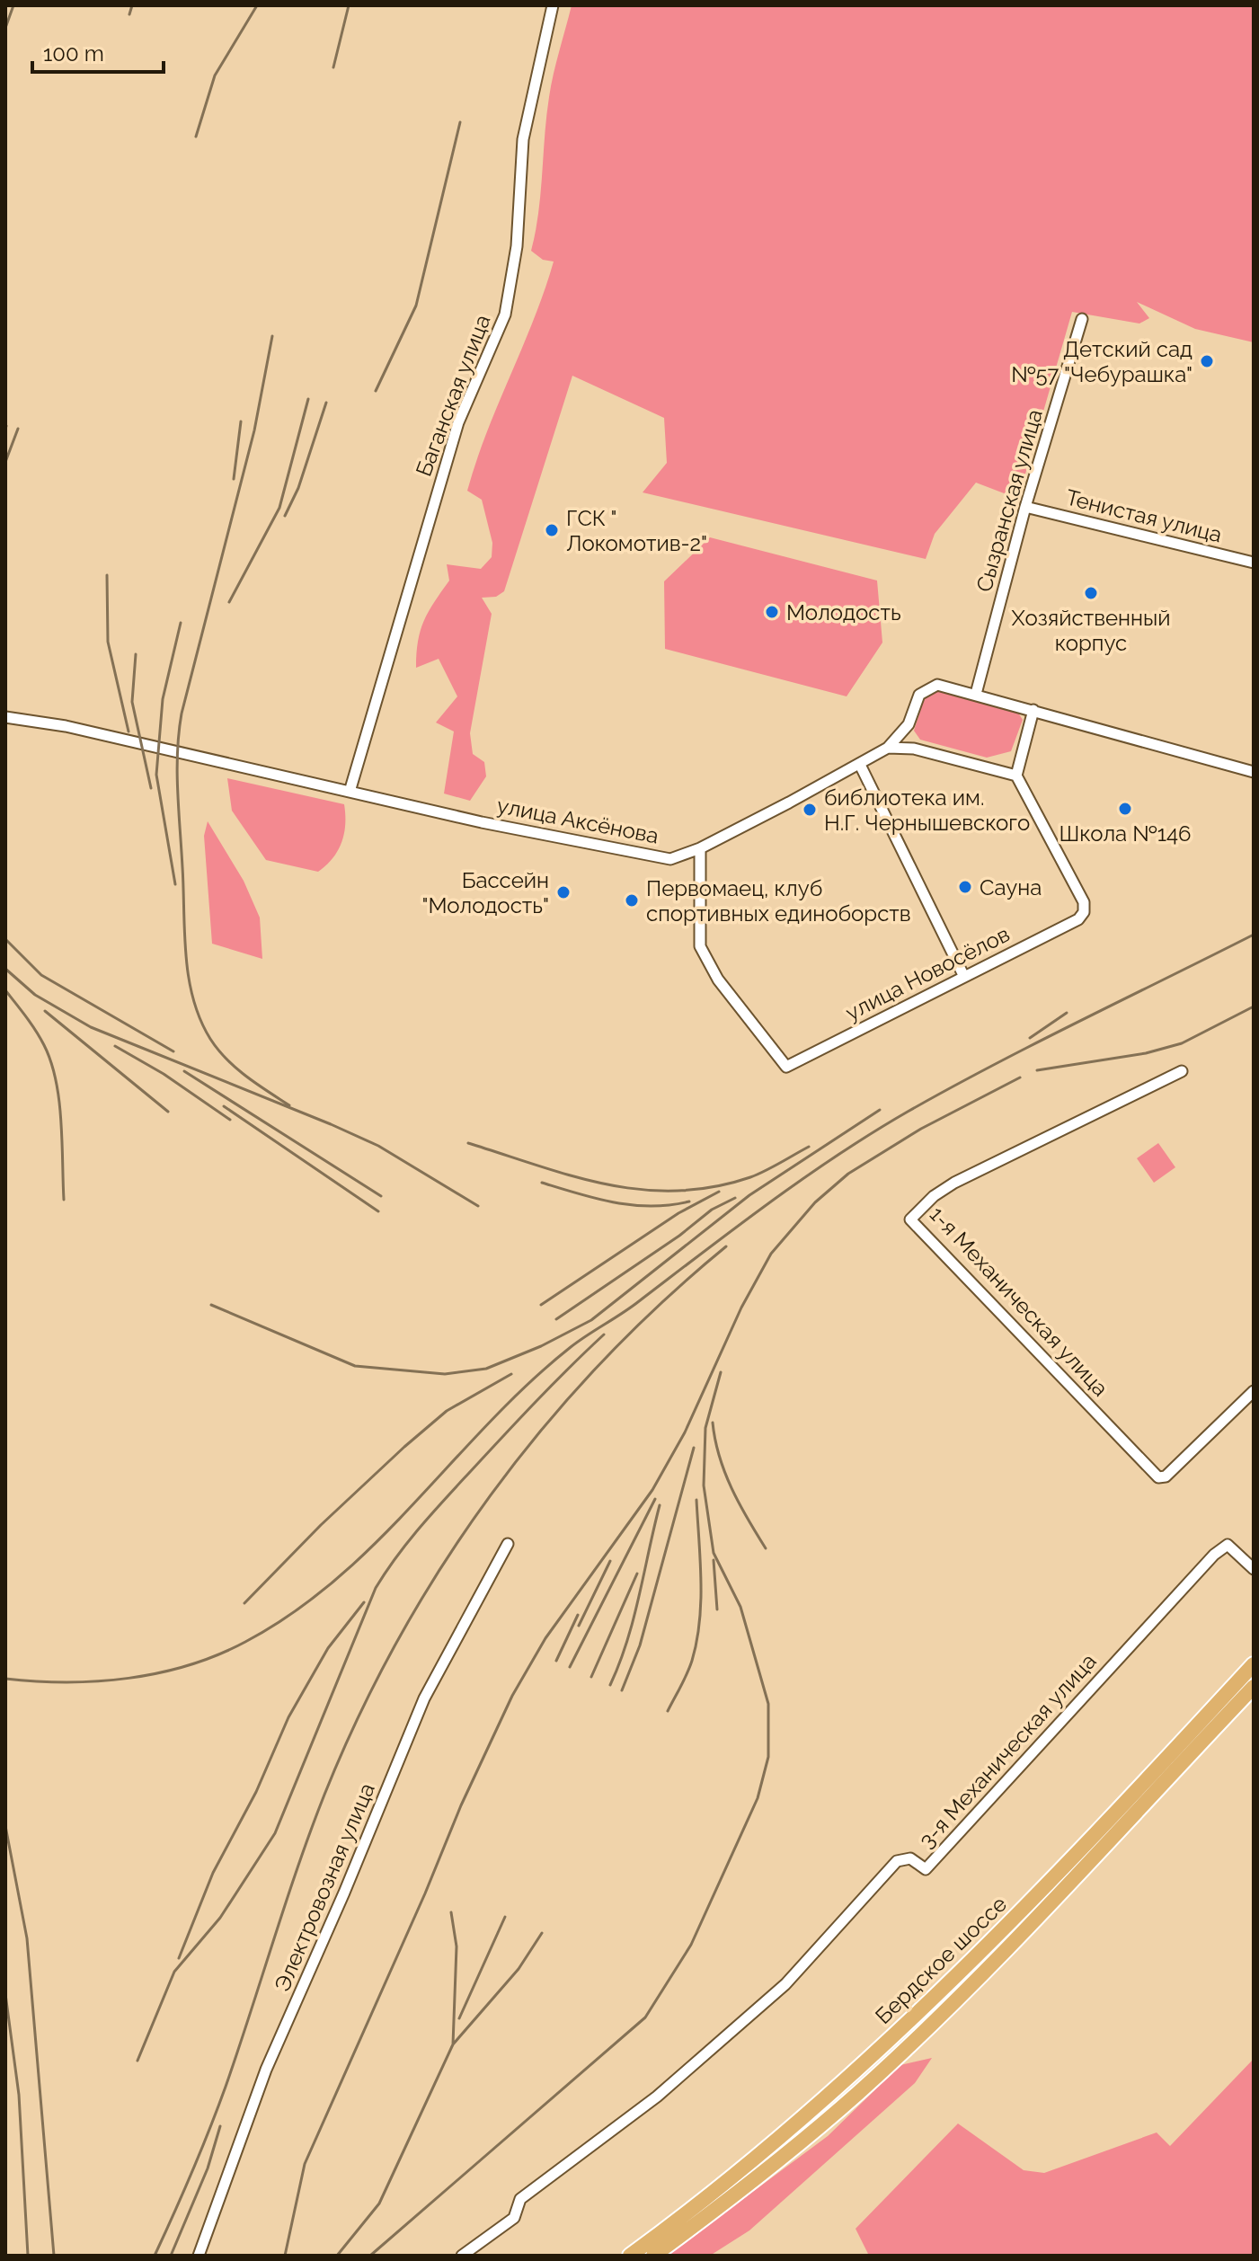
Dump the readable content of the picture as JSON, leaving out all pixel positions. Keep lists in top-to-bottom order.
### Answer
{
  "streets": {
    "highway": ["Бердское шоссе"],
    "street": [
      "Баганская улица",
      "Сызранская улица",
      "Тенистая улица",
      "улица Аксёнова",
      "улица Новосёлов",
      "1-я Механическая улица",
      "3-я Механическая улица",
      "Электровозная улица"
    ]
  },
  "crossings": [
    ["Баганская улица", "улица Аксёнова"],
    ["Сызранская улица", "Тенистая улица"],
    ["Сызранская улица", "улица Аксёнова"],
    ["улица Аксёнова", "улица Новосёлов"]
  ],
  "places": [
    "Детский сад №57 \"Чебурашка\"",
    "ГСК \" Локомотив-2\"",
    "Хозяйственный корпус",
    "Молодость",
    "Школа №146",
    "библиотека им. Н.Г. Чернышевского",
    "Сауна",
    "Бассейн \"Молодость\"",
    "Первомаец, клуб спортивных единоборств"
  ],
  "scale_bar": "100 m"
}
